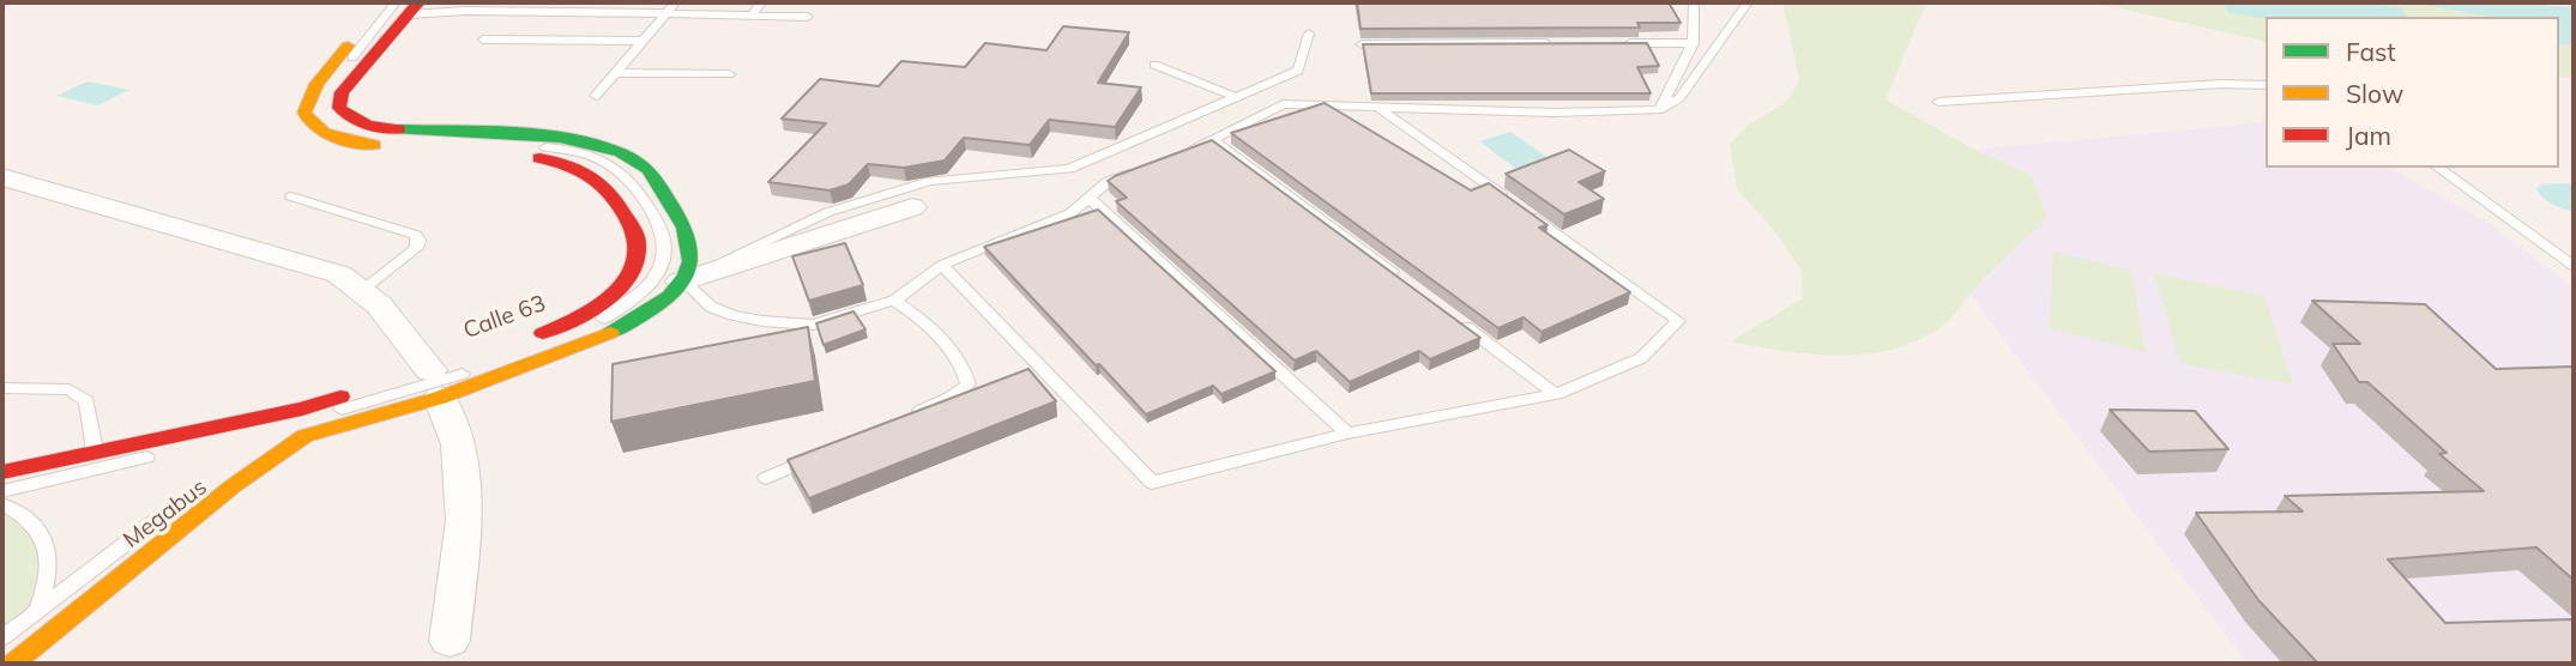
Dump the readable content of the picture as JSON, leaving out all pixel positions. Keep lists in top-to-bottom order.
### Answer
{
  "streets": {
    "street": ["Calle 63"],
    "lane": ["Megabus"]
  },
  "crossings": [
    ["Calle 63", "Megabus"]
  ],
  "legend": ["Fast", "Slow", "Jam"]
}
